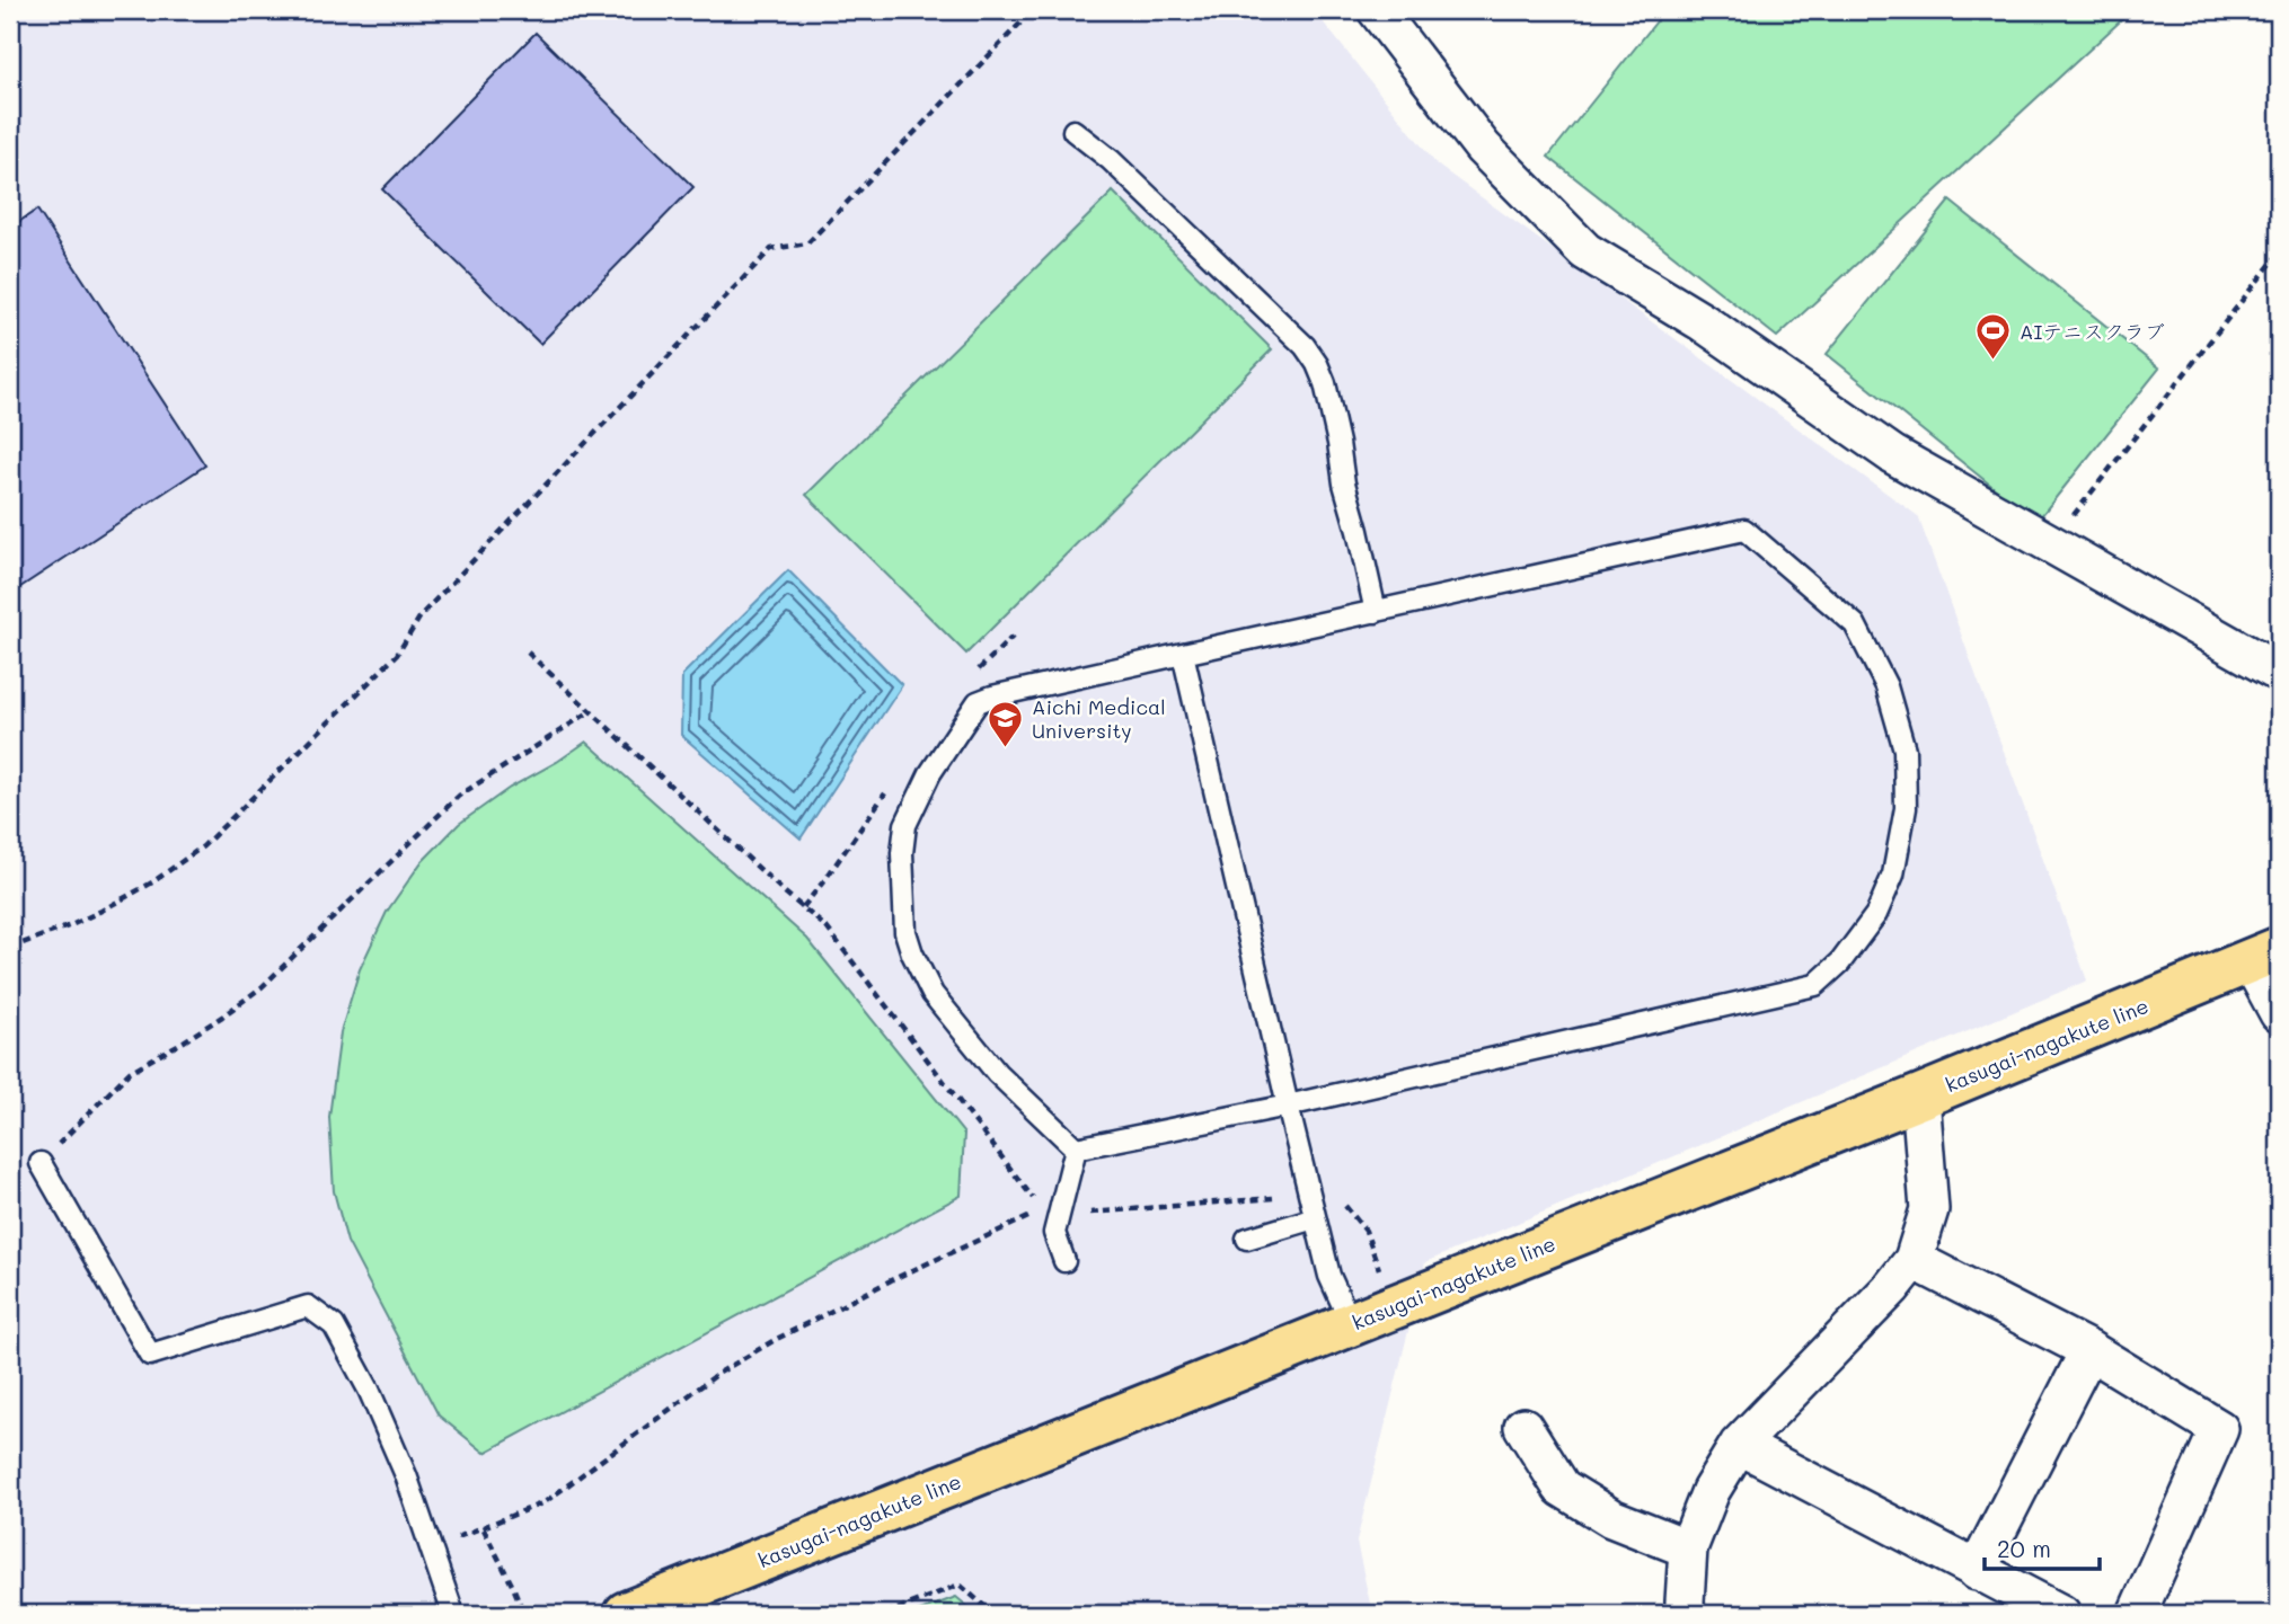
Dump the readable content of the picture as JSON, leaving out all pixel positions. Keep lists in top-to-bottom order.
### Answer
{
  "streets": {
    "main road": ["kasugai-nagakute line"]
  },
  "places": {
    "sports": ["AIテニスクラブ"],
    "school or university": ["Aichi Medical University"]
  },
  "scale_bar": "20 m"
}
